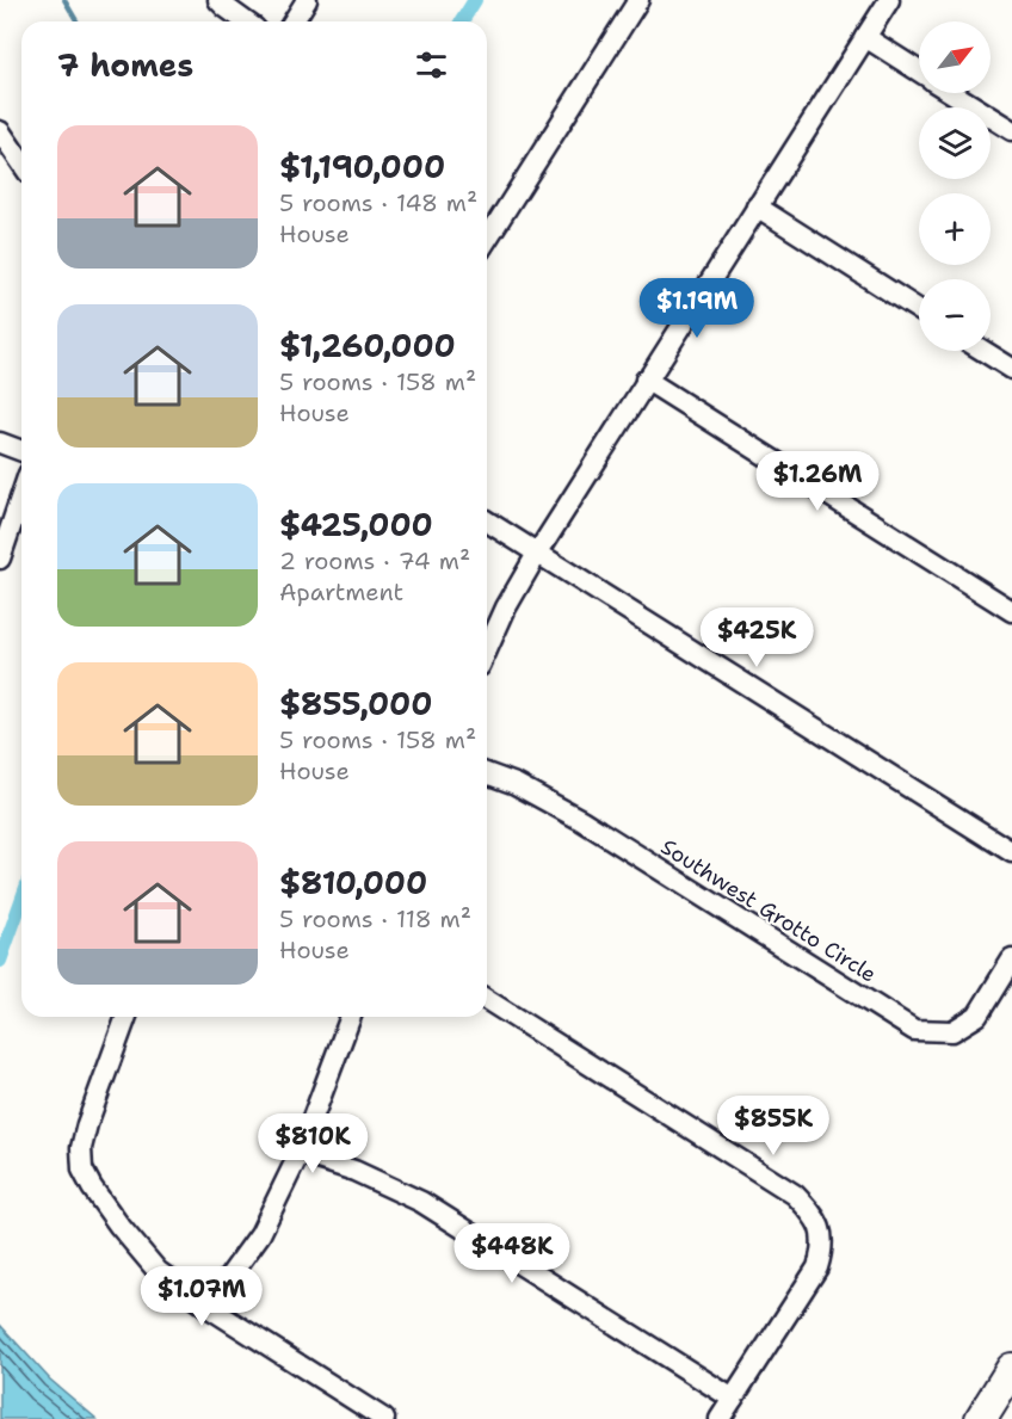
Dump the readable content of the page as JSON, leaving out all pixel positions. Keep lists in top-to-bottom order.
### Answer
{
  "streets": {
    "street": ["Southwest Grotto Circle"]
  },
  "north": "top right",
  "page": {
    "map_buttons": ["+", "−"],
    "heading": "7 homes",
    "list": [
      {
        "name": "$1,190,000",
        "note": "5 rooms · 148 m² · House"
      },
      {
        "name": "$1,260,000",
        "note": "5 rooms · 158 m² · House"
      },
      {
        "name": "$425,000",
        "note": "2 rooms · 74 m² · Apartment"
      },
      {
        "name": "$855,000",
        "note": "5 rooms · 158 m² · House"
      },
      {
        "name": "$810,000",
        "note": "5 rooms · 118 m² · House"
      }
    ],
    "price": [
      "$1.19M",
      "$1.26M",
      "$425K",
      "$855K",
      "$810K",
      "$448K",
      "$1.07M"
    ]
  }
}
